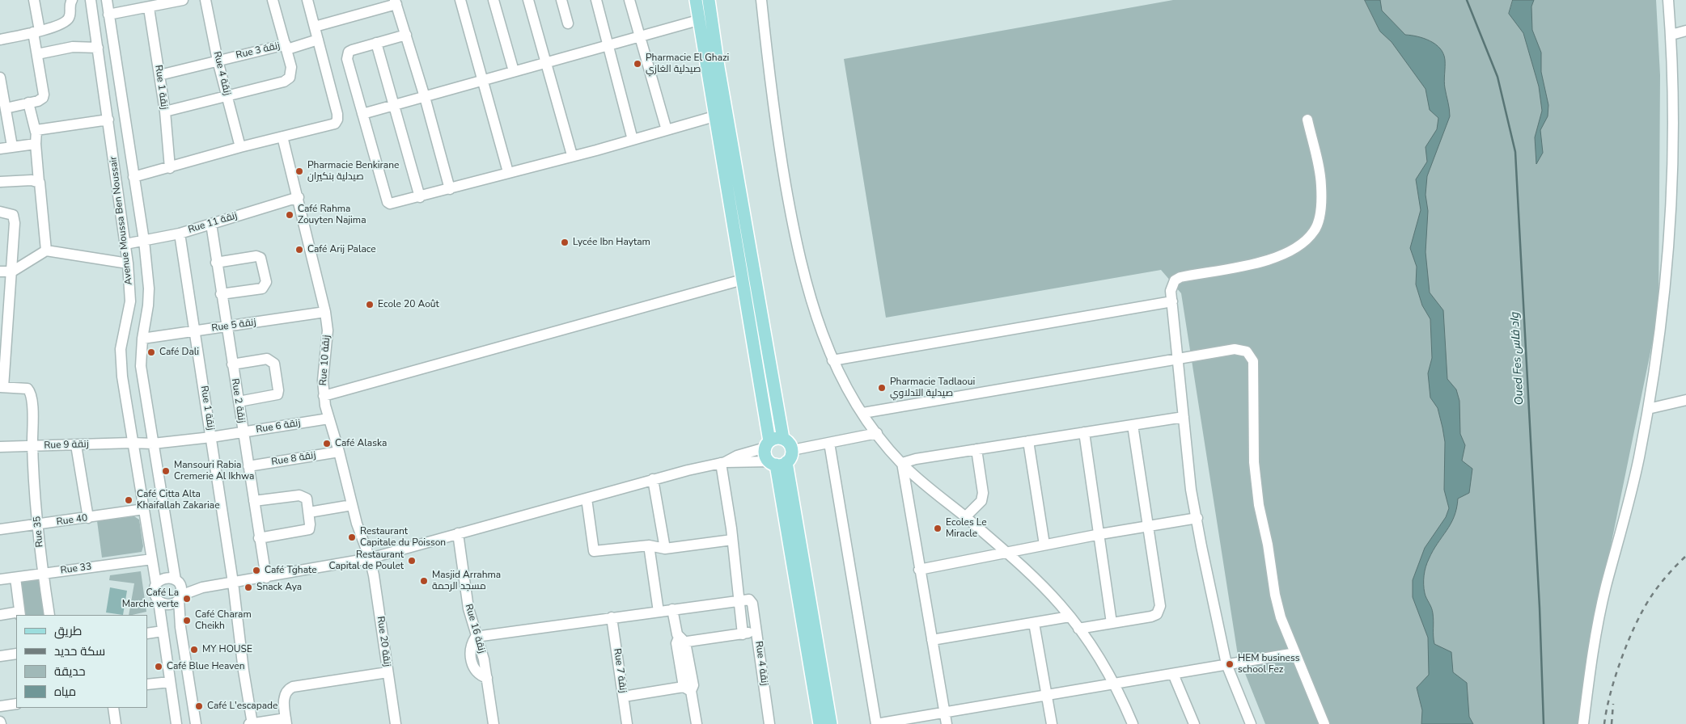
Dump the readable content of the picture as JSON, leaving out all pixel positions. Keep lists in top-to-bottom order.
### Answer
{
  "streets": {
    "street": [
      "Rue 3 زنقة",
      "Rue 4 زنقة",
      "Rue 1 زنقة",
      "Avenue Moussa Ben Noussair",
      "Rue 11 زنقة",
      "Rue 5 زنقة",
      "Rue 10 زنقة",
      "Rue 2 زنقة",
      "Rue 6 زنقة",
      "Rue 9 زنقة",
      "Rue 8 زنقة",
      "Rue 40",
      "Rue 35",
      "Rue 33",
      "Rue 16 زنقة",
      "Rue 20 زنقة",
      "Rue 7 زنقة"
    ]
  },
  "crossings": [
    ["Rue 3 زنقة", "Rue 4 زنقة"],
    ["Rue 3 زنقة", "Rue 1 زنقة"],
    ["Rue 1 زنقة", "Rue 11 زنقة"],
    ["Rue 1 زنقة", "Rue 5 زنقة"],
    ["Rue 1 زنقة", "Rue 6 زنقة"],
    ["Avenue Moussa Ben Noussair", "Rue 11 زنقة"],
    ["Avenue Moussa Ben Noussair", "Rue 5 زنقة"],
    ["Avenue Moussa Ben Noussair", "Rue 6 زنقة"],
    ["Avenue Moussa Ben Noussair", "Rue 9 زنقة"],
    ["Avenue Moussa Ben Noussair", "Rue 40"],
    ["Avenue Moussa Ben Noussair", "Rue 33"],
    ["Rue 11 زنقة", "Rue 10 زنقة"],
    ["Rue 11 زنقة", "Rue 2 زنقة"],
    ["Rue 5 زنقة", "Rue 10 زنقة"],
    ["Rue 5 زنقة", "Rue 2 زنقة"],
    ["Rue 10 زنقة", "Rue 6 زنقة"],
    ["Rue 10 زنقة", "Rue 8 زنقة"],
    ["Rue 10 زنقة", "Rue 20 زنقة"],
    ["Rue 2 زنقة", "Rue 6 زنقة"],
    ["Rue 2 زنقة", "Rue 8 زنقة"],
    ["Rue 6 زنقة", "Rue 9 زنقة"],
    ["Rue 9 زنقة", "Rue 35"],
    ["Rue 40", "Rue 35"],
    ["Rue 35", "Rue 33"]
  ],
  "water": ["Oued Fes واد فاس"],
  "places": [
    "Pharmacie El Ghazi صيدلية الغازي",
    "Pharmacie Benkirane صيدلية بنكيران",
    "Café Rahma Zouyten Najima",
    "Lycée Ibn Haytam",
    "Café Arij Palace",
    "Ecole 20 Août",
    "Café Dali",
    "Pharmacie Tadlaoui صيدلية التدلاوي",
    "Café Alaska",
    "Mansouri Rabia Cremerie Al Ikhwa",
    "Café Citta Alta Khaifallah Zakariae",
    "Ecoles Le Miracle",
    "Restaurant Capitale du Poisson",
    "Restaurant Capital de Poulet",
    "Café Tghate",
    "Masjid Arrahma مسجد الرحمة",
    "Snack Aya",
    "Café La Marche verte",
    "Café Charam Cheikh",
    "MY HOUSE",
    "HEM business school Fez",
    "Café Blue Heaven",
    "Café L'escapade"
  ],
  "legend": [
    "طريق",
    "سكة حديد",
    "حديقة",
    "مياه"
  ]
}
